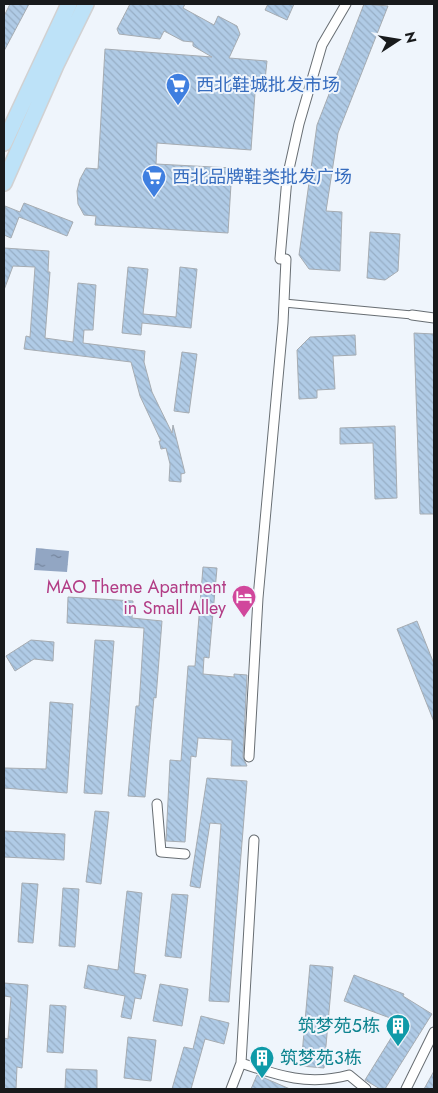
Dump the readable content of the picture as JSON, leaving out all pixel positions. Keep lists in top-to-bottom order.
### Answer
{
  "places": {
    "supermarket": ["西北鞋城批发市场", "西北品牌鞋类批发广场"],
    "hotel": ["MAO Theme Apartment in Small Alley"],
    "building": ["筑梦苑5栋", "筑梦苑3栋"]
  },
  "north": "right"
}
